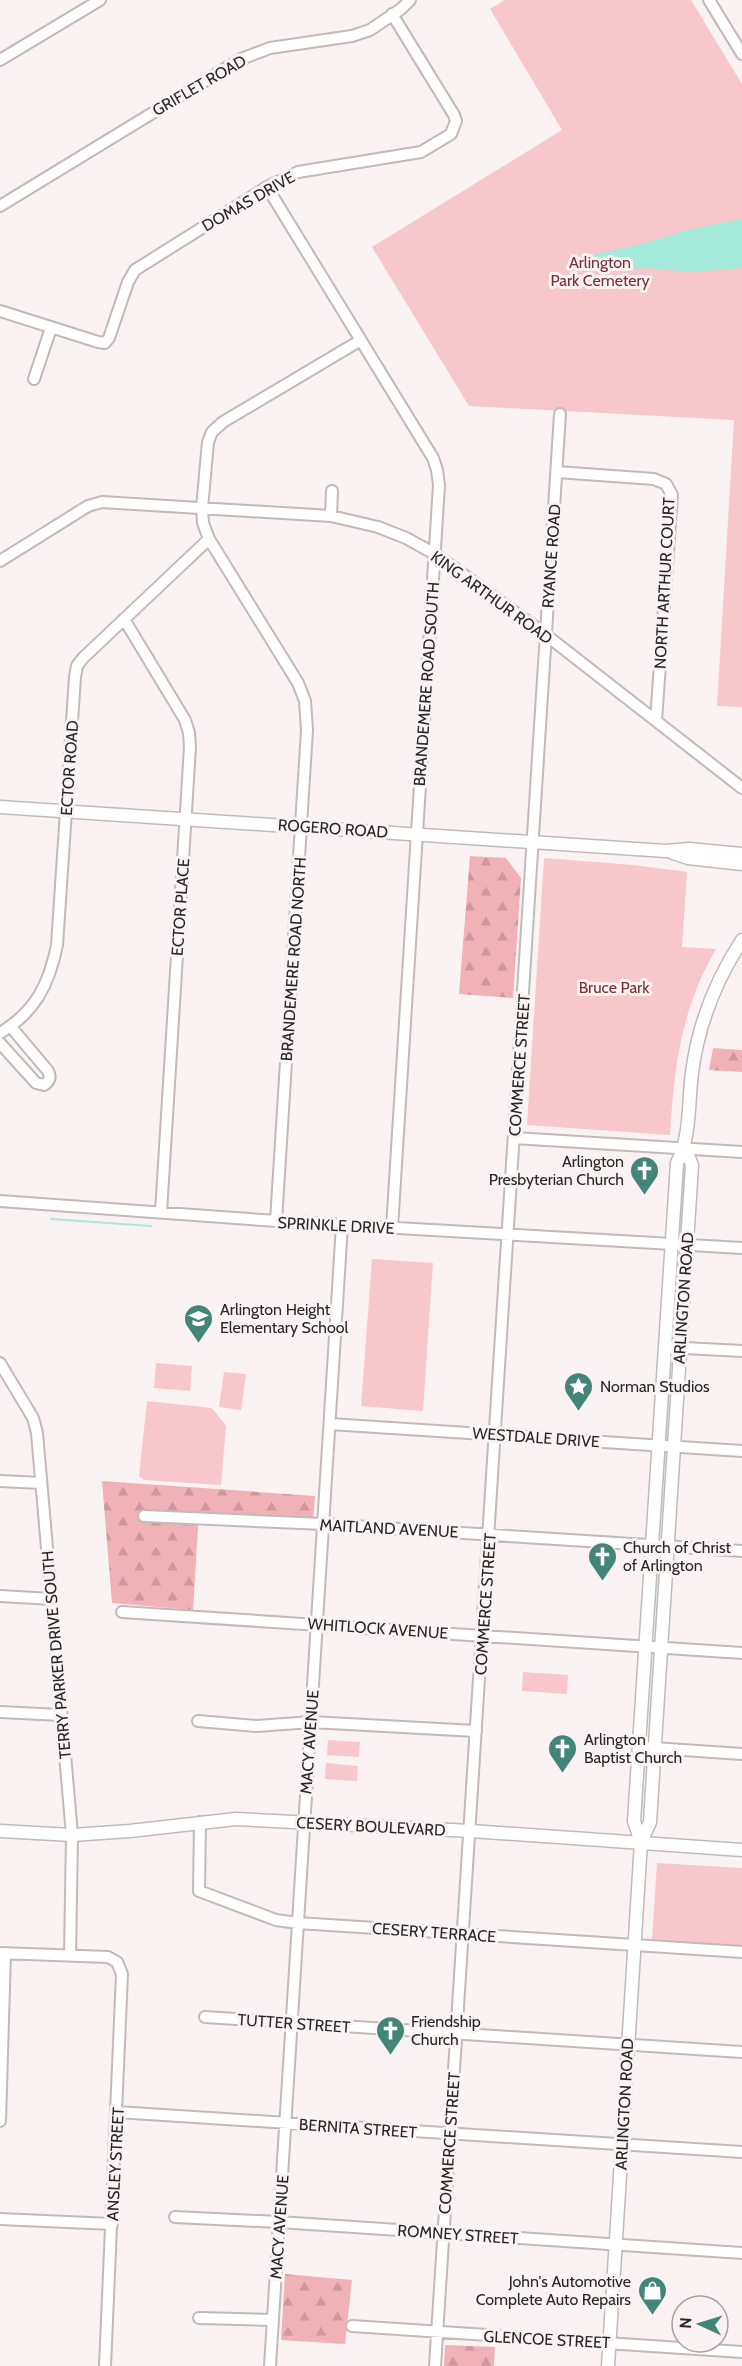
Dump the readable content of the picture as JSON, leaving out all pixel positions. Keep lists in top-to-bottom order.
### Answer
{
  "streets": {
    "main road": ["ROGERO ROAD", "ARLINGTON ROAD", "CESERY BOULEVARD"],
    "street": [
      "GRIFLET ROAD",
      "DOMAS DRIVE",
      "RYANCE ROAD",
      "NORTH ARTHUR COURT",
      "KING ARTHUR ROAD",
      "BRANDEMERE ROAD SOUTH",
      "ECTOR ROAD",
      "ECTOR PLACE",
      "BRANDEMERE ROAD NORTH",
      "COMMERCE STREET",
      "SPRINKLE DRIVE",
      "WESTDALE DRIVE",
      "MAITLAND AVENUE",
      "WHITLOCK AVENUE",
      "TERRY PARKER DRIVE SOUTH",
      "MACY AVENUE",
      "CESERY TERRACE",
      "TUTTER STREET",
      "BERNITA STREET",
      "ANSLEY STREET",
      "ROMNEY STREET",
      "GLENCOE STREET"
    ]
  },
  "crossings": [
    ["GRIFLET ROAD", "DOMAS DRIVE"],
    ["DOMAS DRIVE", "BRANDEMERE ROAD SOUTH"],
    ["RYANCE ROAD", "NORTH ARTHUR COURT"],
    ["RYANCE ROAD", "KING ARTHUR ROAD"],
    ["RYANCE ROAD", "ROGERO ROAD"],
    ["RYANCE ROAD", "COMMERCE STREET"],
    ["NORTH ARTHUR COURT", "KING ARTHUR ROAD"],
    ["KING ARTHUR ROAD", "BRANDEMERE ROAD SOUTH"],
    ["KING ARTHUR ROAD", "BRANDEMERE ROAD NORTH"],
    ["BRANDEMERE ROAD SOUTH", "ROGERO ROAD"],
    ["BRANDEMERE ROAD SOUTH", "BRANDEMERE ROAD NORTH"],
    ["BRANDEMERE ROAD SOUTH", "SPRINKLE DRIVE"],
    ["ECTOR ROAD", "ROGERO ROAD"],
    ["ECTOR ROAD", "ECTOR PLACE"],
    ["ECTOR ROAD", "BRANDEMERE ROAD NORTH"],
    ["ROGERO ROAD", "ECTOR PLACE"],
    ["ROGERO ROAD", "BRANDEMERE ROAD NORTH"],
    ["ROGERO ROAD", "COMMERCE STREET"],
    ["ECTOR PLACE", "SPRINKLE DRIVE"],
    ["BRANDEMERE ROAD NORTH", "SPRINKLE DRIVE"],
    ["COMMERCE STREET", "SPRINKLE DRIVE"],
    ["COMMERCE STREET", "WESTDALE DRIVE"],
    ["COMMERCE STREET", "MAITLAND AVENUE"],
    ["COMMERCE STREET", "WHITLOCK AVENUE"],
    ["COMMERCE STREET", "CESERY BOULEVARD"],
    ["COMMERCE STREET", "CESERY TERRACE"],
    ["COMMERCE STREET", "TUTTER STREET"],
    ["COMMERCE STREET", "BERNITA STREET"],
    ["COMMERCE STREET", "ROMNEY STREET"],
    ["COMMERCE STREET", "GLENCOE STREET"],
    ["SPRINKLE DRIVE", "ARLINGTON ROAD"],
    ["SPRINKLE DRIVE", "MACY AVENUE"],
    ["ARLINGTON ROAD", "WESTDALE DRIVE"],
    ["ARLINGTON ROAD", "MAITLAND AVENUE"],
    ["ARLINGTON ROAD", "WHITLOCK AVENUE"],
    ["ARLINGTON ROAD", "CESERY BOULEVARD"],
    ["ARLINGTON ROAD", "CESERY TERRACE"],
    ["ARLINGTON ROAD", "TUTTER STREET"],
    ["ARLINGTON ROAD", "BERNITA STREET"],
    ["ARLINGTON ROAD", "ROMNEY STREET"],
    ["ARLINGTON ROAD", "GLENCOE STREET"],
    ["WESTDALE DRIVE", "MACY AVENUE"],
    ["MAITLAND AVENUE", "MACY AVENUE"],
    ["WHITLOCK AVENUE", "MACY AVENUE"],
    ["TERRY PARKER DRIVE SOUTH", "CESERY BOULEVARD"],
    ["TERRY PARKER DRIVE SOUTH", "ANSLEY STREET"],
    ["MACY AVENUE", "CESERY BOULEVARD"],
    ["MACY AVENUE", "CESERY TERRACE"],
    ["MACY AVENUE", "TUTTER STREET"],
    ["MACY AVENUE", "BERNITA STREET"],
    ["MACY AVENUE", "ROMNEY STREET"],
    ["CESERY BOULEVARD", "CESERY TERRACE"],
    ["BERNITA STREET", "ANSLEY STREET"]
  ],
  "parks": ["Arlington Park Cemetery", "Bruce Park"],
  "places": {
    "church": [
      "Arlington Presbyterian Church",
      "Church of Christ of Arlington",
      "Arlington Baptist Church",
      "Friendship Church"
    ],
    "school or university": ["Arlington Height Elementary School"],
    "place": ["Norman Studios"],
    "shop": ["John's Automotive Complete Auto Repairs"]
  },
  "north": "left"
}
